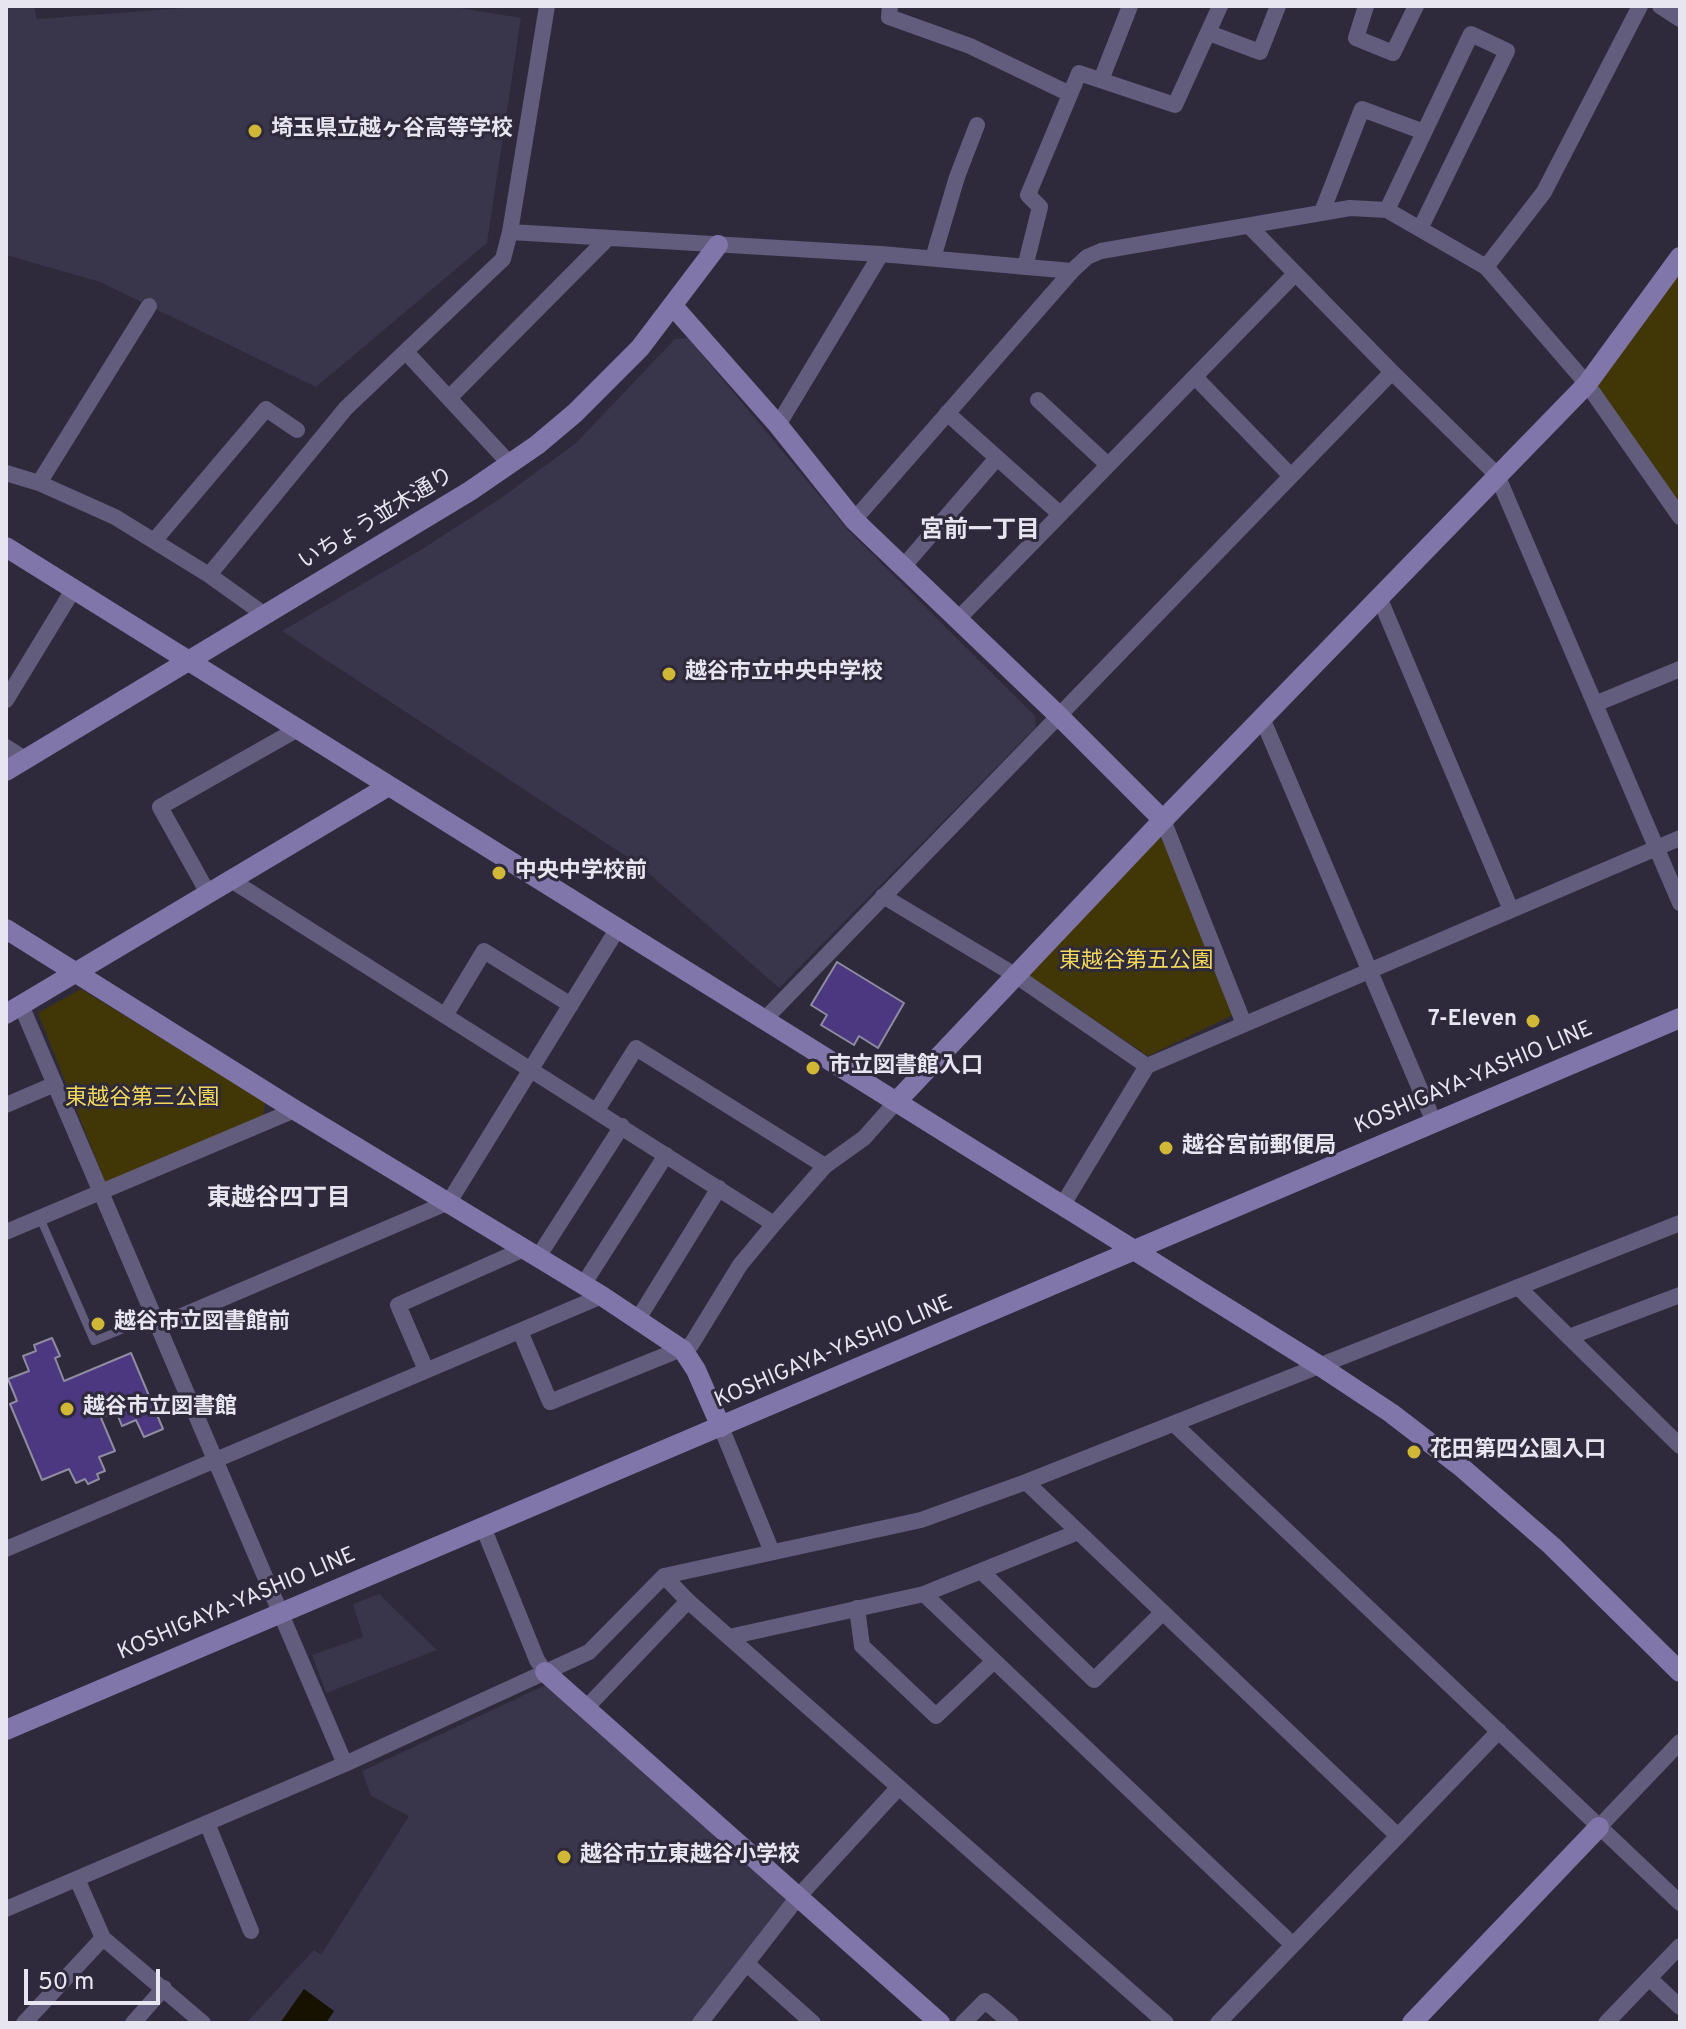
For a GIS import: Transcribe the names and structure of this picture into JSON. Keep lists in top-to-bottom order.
{
  "streets": {
    "street": ["いちょう並木通り", "KOSHIGAYA-YASHIO LINE"]
  },
  "districts": ["宮前一丁目", "東越谷四丁目"],
  "parks": ["東越谷第五公園", "東越谷第三公園"],
  "places": [
    "埼玉県立越ヶ谷高等学校",
    "越谷市立中央中学校",
    "中央中学校前",
    "7-Eleven",
    "市立図書館入口",
    "越谷宮前郵便局",
    "越谷市立図書館前",
    "越谷市立図書館",
    "花田第四公園入口",
    "越谷市立東越谷小学校"
  ],
  "scale_bar": "50 m"
}
